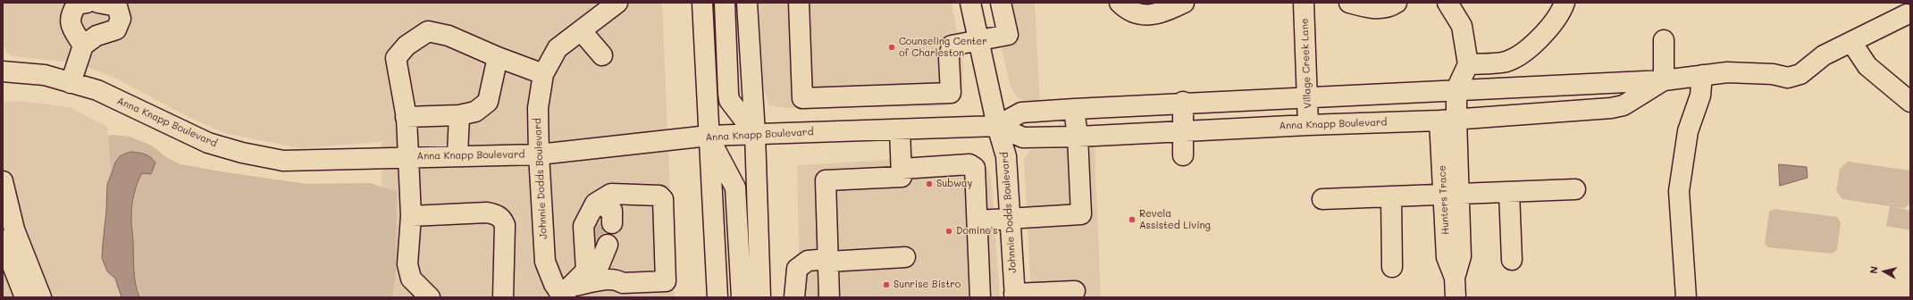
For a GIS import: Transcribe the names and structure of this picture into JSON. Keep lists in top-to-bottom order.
{
  "streets": {
    "main road": [
      "Village Creek Lane",
      "Anna Knapp Boulevard",
      "Johnnie Dodds Boulevard",
      "Hunters Trace"
    ]
  },
  "crossings": [
    ["Village Creek Lane", "Anna Knapp Boulevard"],
    ["Anna Knapp Boulevard", "Johnnie Dodds Boulevard"],
    ["Anna Knapp Boulevard", "Hunters Trace"]
  ],
  "places": [
    "Counseling Center of Charleston",
    "Subway",
    "Revela Assisted Living",
    "Domino's",
    "Sunrise Bistro"
  ],
  "north": "left"
}
